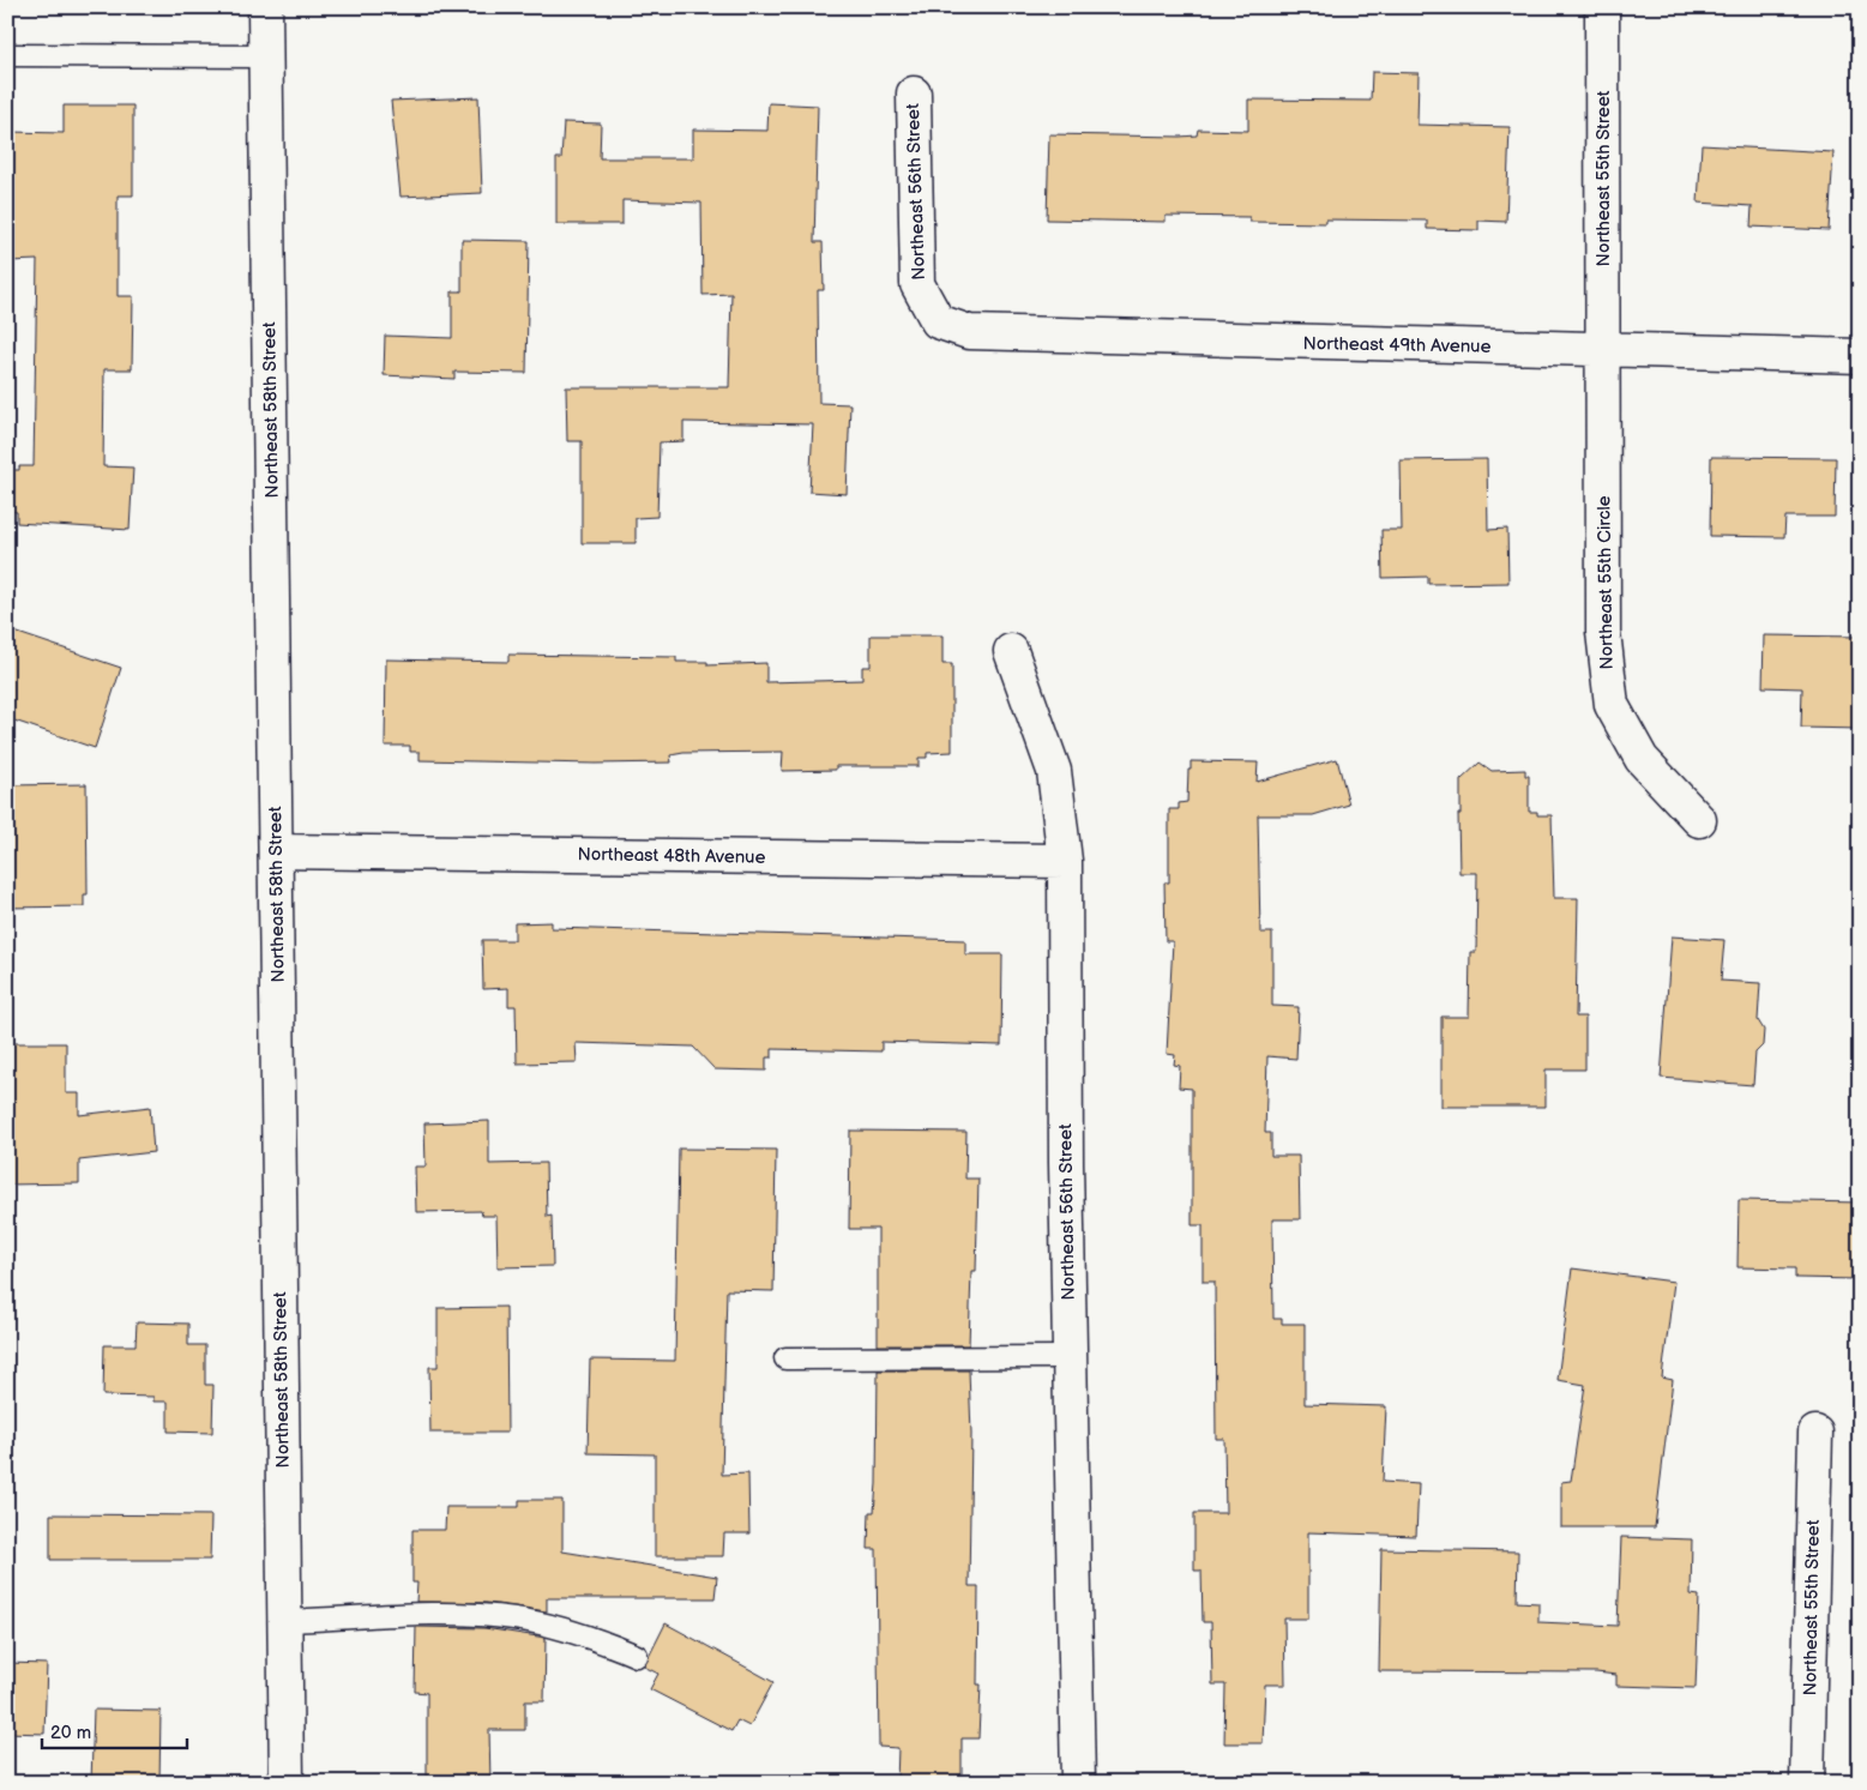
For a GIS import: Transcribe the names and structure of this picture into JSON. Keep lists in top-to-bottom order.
{
  "streets": {
    "street": [
      "Northeast 55th Street",
      "Northeast 56th Street",
      "Northeast 49th Avenue",
      "Northeast 58th Street",
      "Northeast 55th Circle",
      "Northeast 48th Avenue"
    ]
  },
  "crossings": [
    ["Northeast 55th Street", "Northeast 49th Avenue"],
    ["Northeast 55th Street", "Northeast 55th Circle"],
    ["Northeast 56th Street", "Northeast 49th Avenue"],
    ["Northeast 56th Street", "Northeast 48th Avenue"],
    ["Northeast 49th Avenue", "Northeast 55th Circle"],
    ["Northeast 58th Street", "Northeast 48th Avenue"]
  ],
  "scale_bar": "20 m"
}
